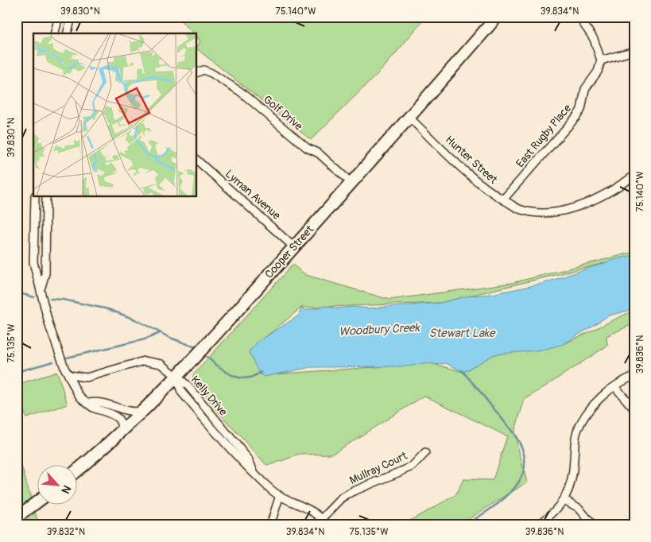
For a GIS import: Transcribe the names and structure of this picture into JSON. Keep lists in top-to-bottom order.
{
  "streets": {
    "main road": ["Cooper Street"],
    "street": [
      "Golf Drive",
      "East Rugby Place",
      "Hunter Street",
      "Lyman Avenue",
      "Kelly Drive",
      "Mullray Court"
    ]
  },
  "crossings": [
    ["Golf Drive", "Cooper Street"],
    ["East Rugby Place", "Hunter Street"],
    ["Hunter Street", "Cooper Street"],
    ["Lyman Avenue", "Cooper Street"],
    ["Cooper Street", "Kelly Drive"],
    ["Kelly Drive", "Mullray Court"]
  ],
  "water": ["Woodbury Creek", "Stewart Lake"],
  "north": "bottom right",
  "coordinates": [
    "39.830°N",
    "75.140°W",
    "39.834°N",
    "75.135°W",
    "39.836°N",
    "39.832°N"
  ]
}
